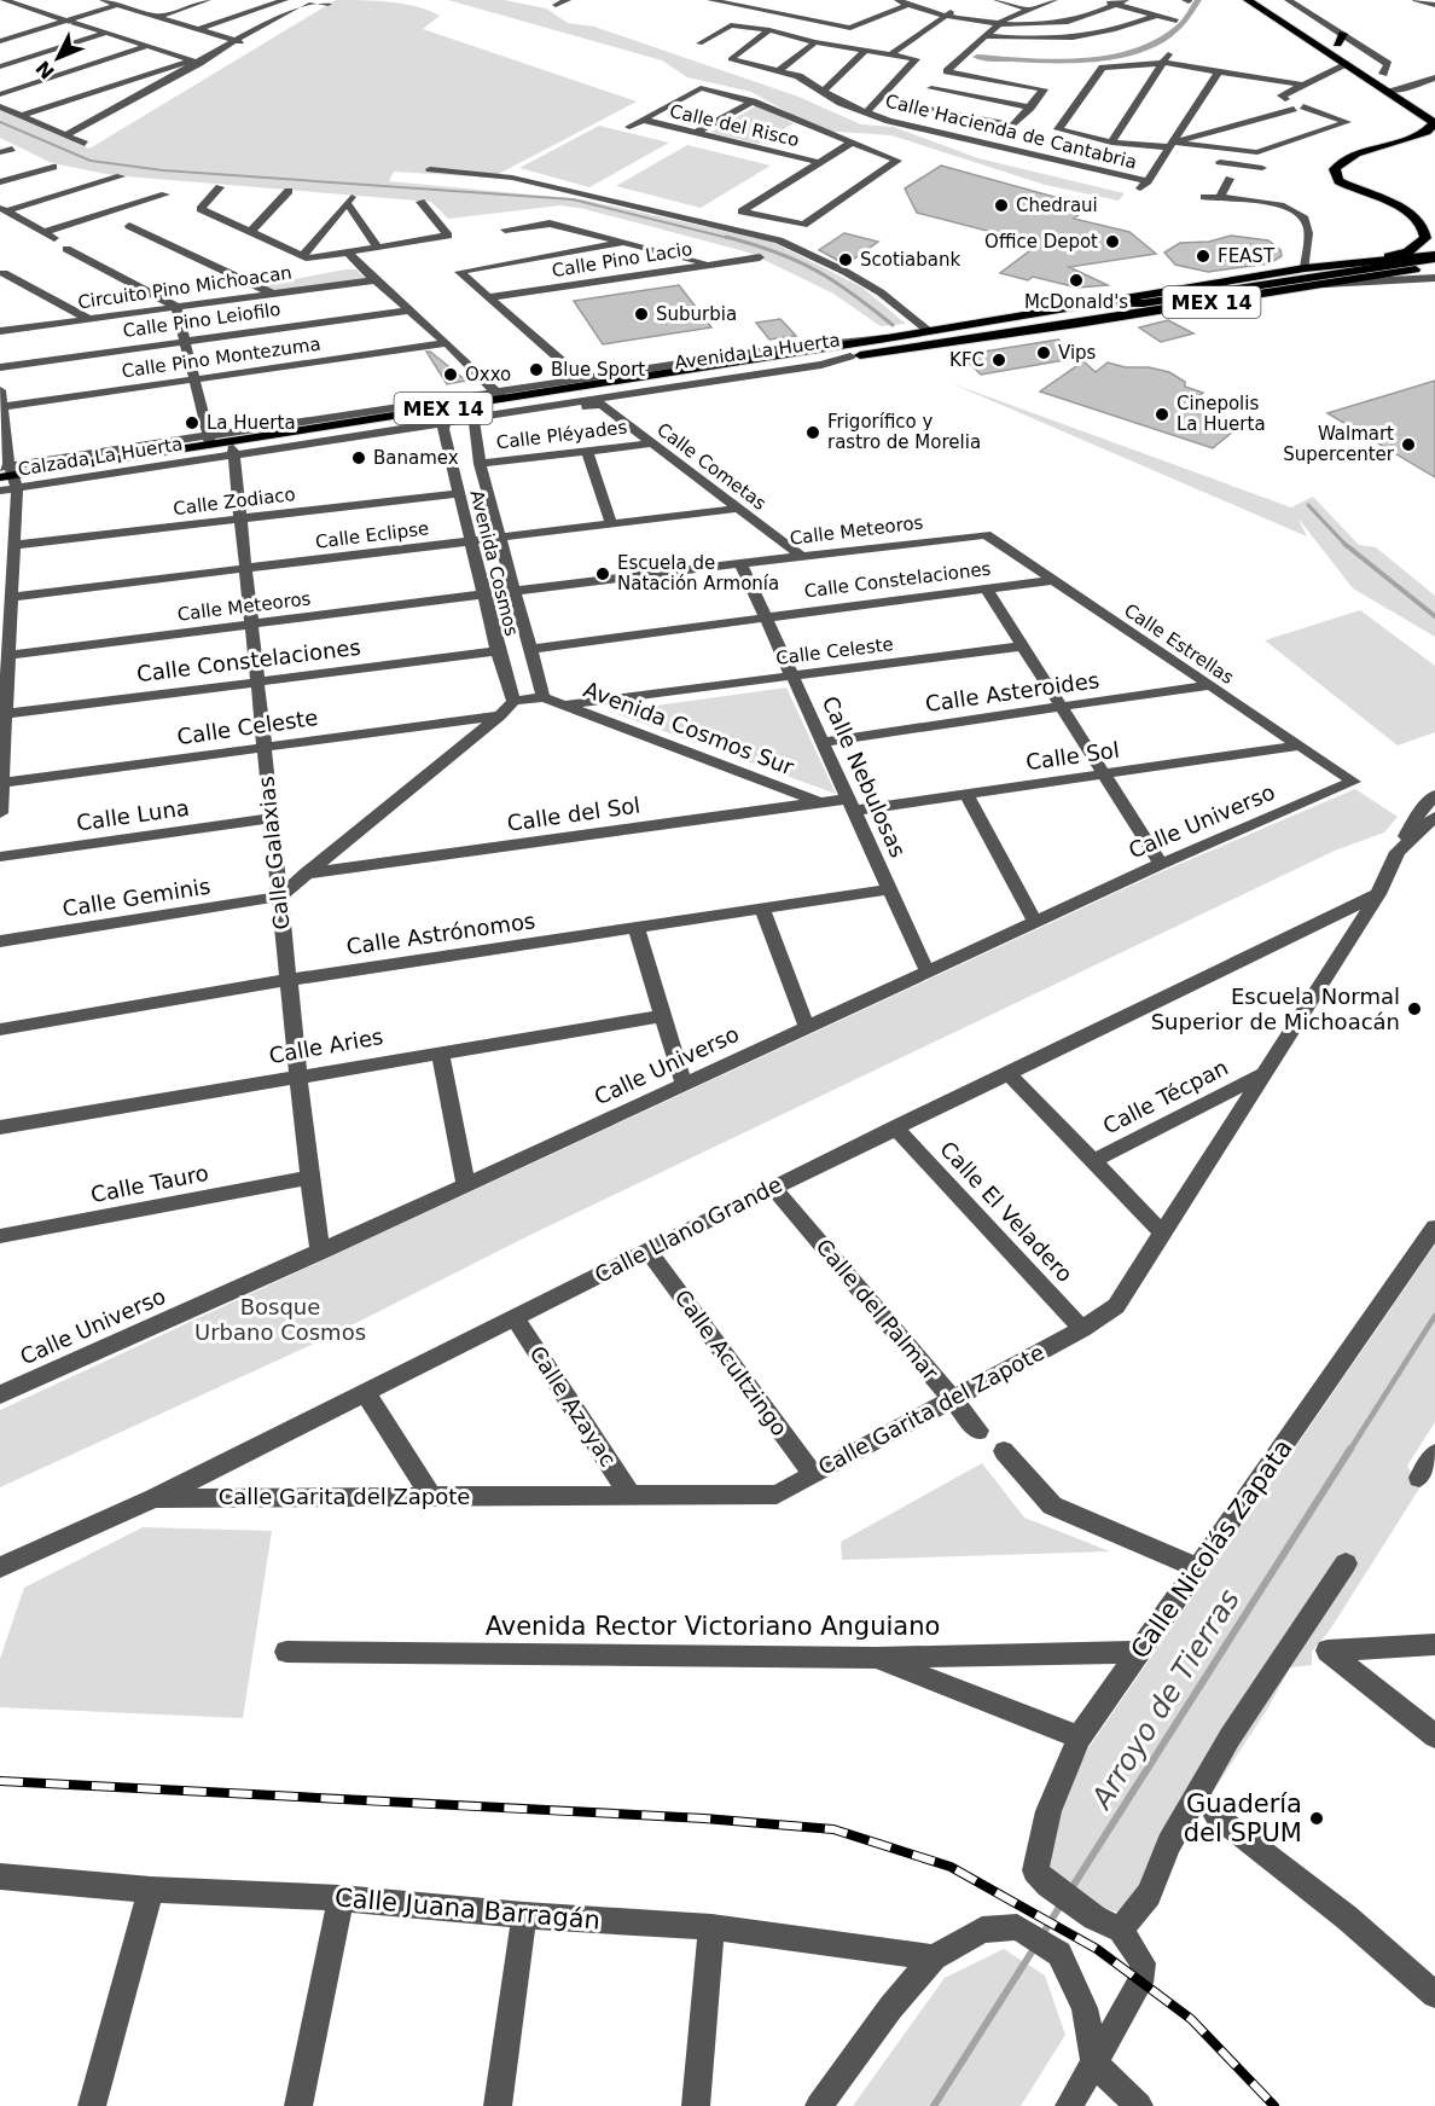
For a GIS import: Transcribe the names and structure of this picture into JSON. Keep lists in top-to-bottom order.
{
  "streets": {
    "main road": ["MEX 14", "Avenida La Huerta"],
    "street": [
      "Calle del Risco",
      "Calle Hacienda de Cantabria",
      "Calle Pino Lacio",
      "Circuito Pino Michoacan",
      "Calle Pino Leiofilo",
      "Calle Pino Montezuma",
      "Calle Pléyades",
      "Calzada La Huerta",
      "Calle Cometas",
      "Calle Zodiaco",
      "Calle Meteoros",
      "Calle Eclipse",
      "Avenida Cosmos",
      "Calle Constelaciones",
      "Calle Estrellas",
      "Calle Celeste",
      "Calle Asteroides",
      "Avenida Cosmos Sur",
      "Calle Sol",
      "Calle Nebulosas",
      "Calle del Sol",
      "Calle Luna",
      "Calle Universo",
      "Calle Galaxias",
      "Calle Geminis",
      "Calle Astrónomos",
      "Calle Aries",
      "Calle Técpan",
      "Calle Tauro",
      "Calle El Veladero",
      "Calle Llano Grande",
      "Calle del Palmar",
      "Calle Acultzingo",
      "Calle Azayac",
      "Calle Garita del Zapote",
      "Calle Nicolás Zapata",
      "Avenida Rector Victoriano Anguiano",
      "Calle Juana Barragán"
    ]
  },
  "crossings": [
    ["MEX 14", "Avenida La Huerta"],
    ["Avenida La Huerta", "Calzada La Huerta"],
    ["Avenida La Huerta", "Calle Cometas"],
    ["Avenida La Huerta", "Avenida Cosmos"],
    ["Calle Pléyades", "Calle Cometas"],
    ["Calle Pléyades", "Avenida Cosmos"],
    ["Calzada La Huerta", "Calle Cometas"],
    ["Calzada La Huerta", "Avenida Cosmos"],
    ["Calle Cometas", "Calle Meteoros"],
    ["Calle Cometas", "Calle Eclipse"],
    ["Calle Cometas", "Avenida Cosmos"],
    ["Calle Zodiaco", "Avenida Cosmos"],
    ["Calle Zodiaco", "Calle Galaxias"],
    ["Calle Meteoros", "Avenida Cosmos"],
    ["Calle Meteoros", "Calle Estrellas"],
    ["Calle Meteoros", "Calle Nebulosas"],
    ["Calle Meteoros", "Calle Galaxias"],
    ["Calle Eclipse", "Avenida Cosmos"],
    ["Calle Eclipse", "Calle Galaxias"],
    ["Avenida Cosmos", "Calle Constelaciones"],
    ["Avenida Cosmos", "Avenida Cosmos Sur"],
    ["Calle Constelaciones", "Calle Estrellas"],
    ["Calle Constelaciones", "Calle Nebulosas"],
    ["Calle Constelaciones", "Calle Galaxias"],
    ["Calle Estrellas", "Calle Asteroides"],
    ["Calle Estrellas", "Calle Sol"],
    ["Calle Estrellas", "Calle Universo"],
    ["Calle Celeste", "Avenida Cosmos Sur"],
    ["Calle Celeste", "Calle Nebulosas"],
    ["Calle Celeste", "Calle Galaxias"],
    ["Calle Asteroides", "Calle Nebulosas"],
    ["Avenida Cosmos Sur", "Calle del Sol"],
    ["Calle Sol", "Calle Nebulosas"],
    ["Calle Sol", "Calle del Sol"],
    ["Calle Nebulosas", "Calle del Sol"],
    ["Calle Nebulosas", "Calle Universo"],
    ["Calle Nebulosas", "Calle Astrónomos"],
    ["Calle Luna", "Calle Galaxias"],
    ["Calle Universo", "Calle Galaxias"],
    ["Calle Galaxias", "Calle Geminis"],
    ["Calle Galaxias", "Calle Astrónomos"],
    ["Calle Galaxias", "Calle Aries"],
    ["Calle Galaxias", "Calle Tauro"],
    ["Calle Técpan", "Calle Garita del Zapote"],
    ["Calle El Veladero", "Calle Llano Grande"],
    ["Calle El Veladero", "Calle Garita del Zapote"],
    ["Calle Llano Grande", "Calle del Palmar"],
    ["Calle Llano Grande", "Calle Acultzingo"],
    ["Calle Llano Grande", "Calle Azayac"],
    ["Calle Llano Grande", "Calle Garita del Zapote"],
    ["Calle del Palmar", "Calle Garita del Zapote"],
    ["Calle Acultzingo", "Calle Garita del Zapote"],
    ["Calle Azayac", "Calle Garita del Zapote"],
    ["Calle Nicolás Zapata", "Avenida Rector Victoriano Anguiano"]
  ],
  "water": ["Arroyo de Tierras"],
  "parks": ["Bosque Urbano Cosmos"],
  "places": [
    "Chedraui",
    "Office Depot",
    "FEAST",
    "Scotiabank",
    "McDonald's",
    "Suburbia",
    "Vips",
    "KFC",
    "Blue Sport",
    "Oxxo",
    "Cinepolis La Huerta",
    "La Huerta",
    "Frigorífico y rastro de Morelia",
    "Walmart Supercenter",
    "Banamex",
    "Escuela de Natación Armonía",
    "Escuela Normal Superior de Michoacán",
    "Guadería del SPUM"
  ],
  "north": "bottom left"
}
